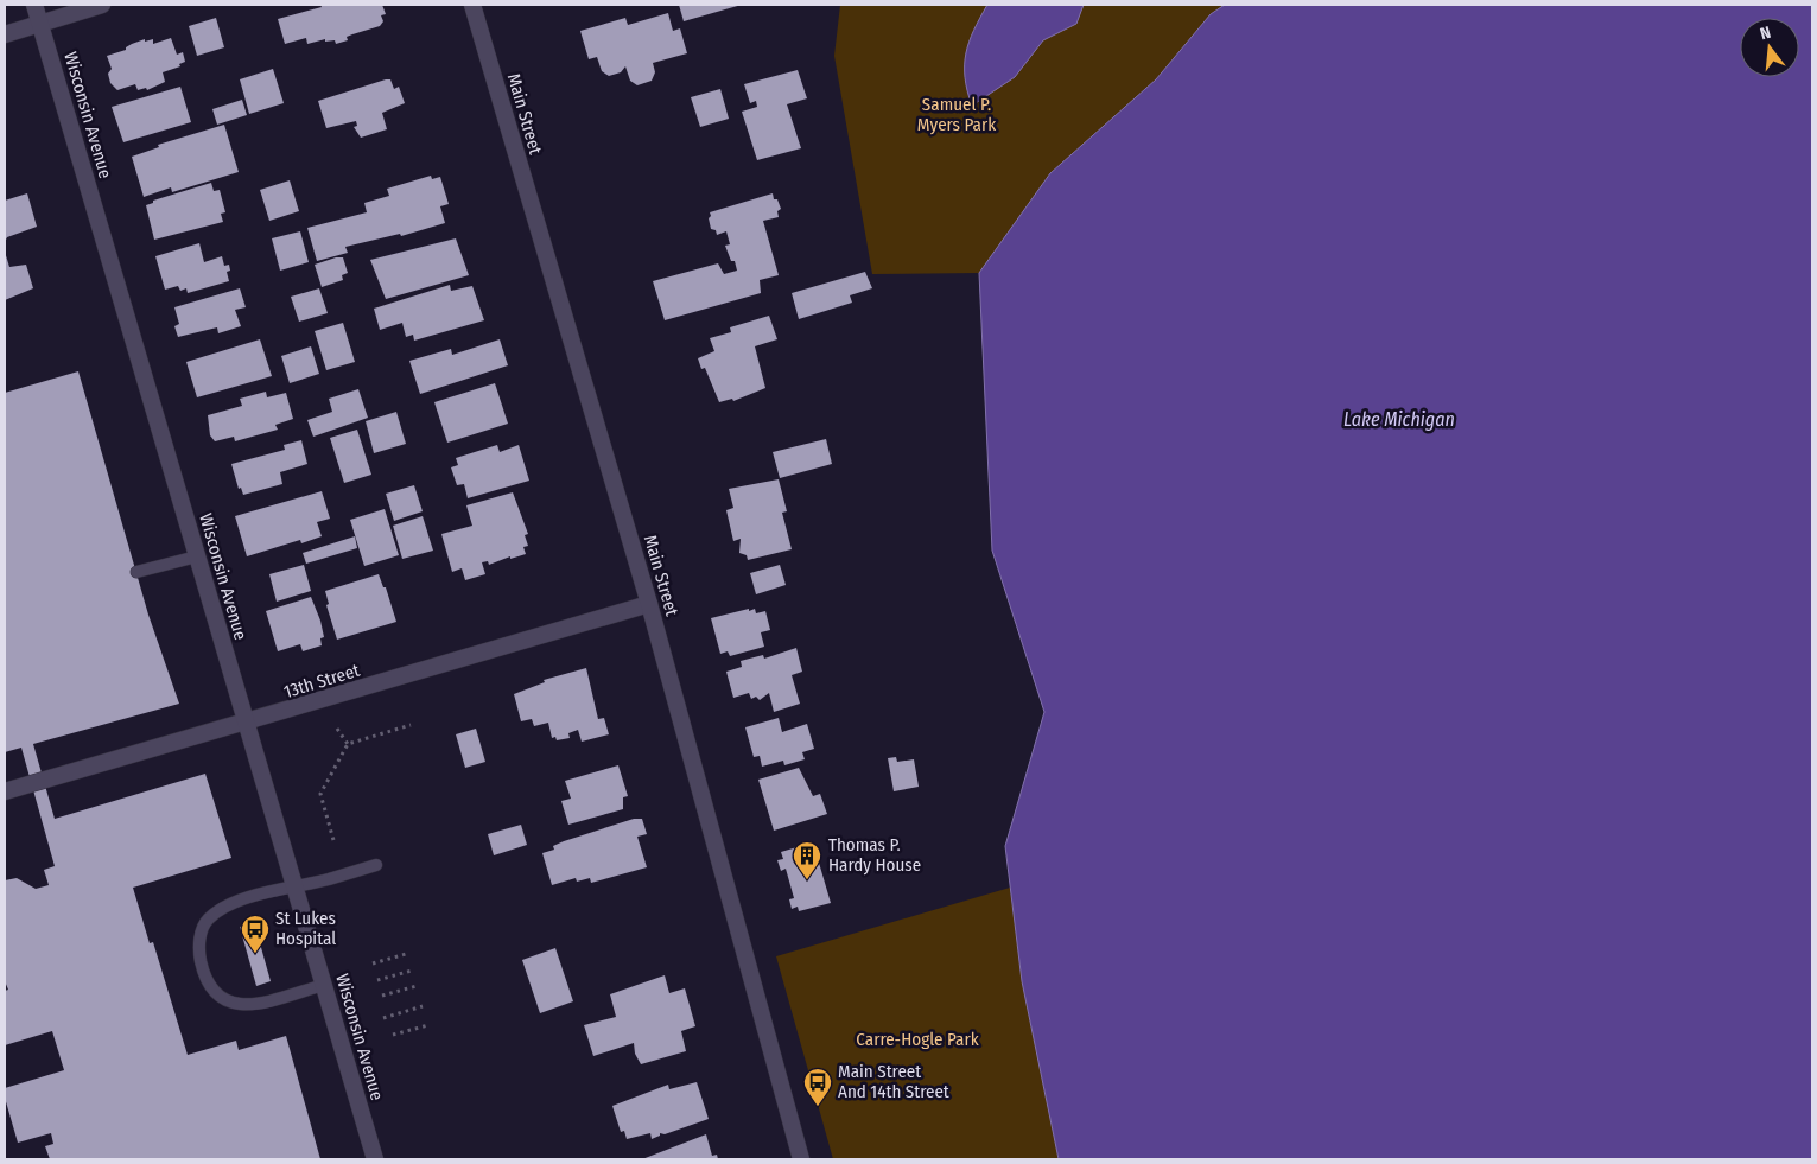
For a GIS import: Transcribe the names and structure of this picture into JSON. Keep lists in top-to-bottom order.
{
  "streets": {
    "street": ["Main Street", "Wisconsin Avenue", "13th Street"]
  },
  "crossings": [
    ["Main Street", "13th Street"],
    ["Wisconsin Avenue", "13th Street"]
  ],
  "water": ["Lake Michigan"],
  "parks": ["Samuel P. Myers Park", "Carre-Hogle Park"],
  "places": {
    "building": ["Thomas P. Hardy House"],
    "bus stop": ["St Lukes Hospital", "Main Street And 14th Street"]
  },
  "north": "top"
}
